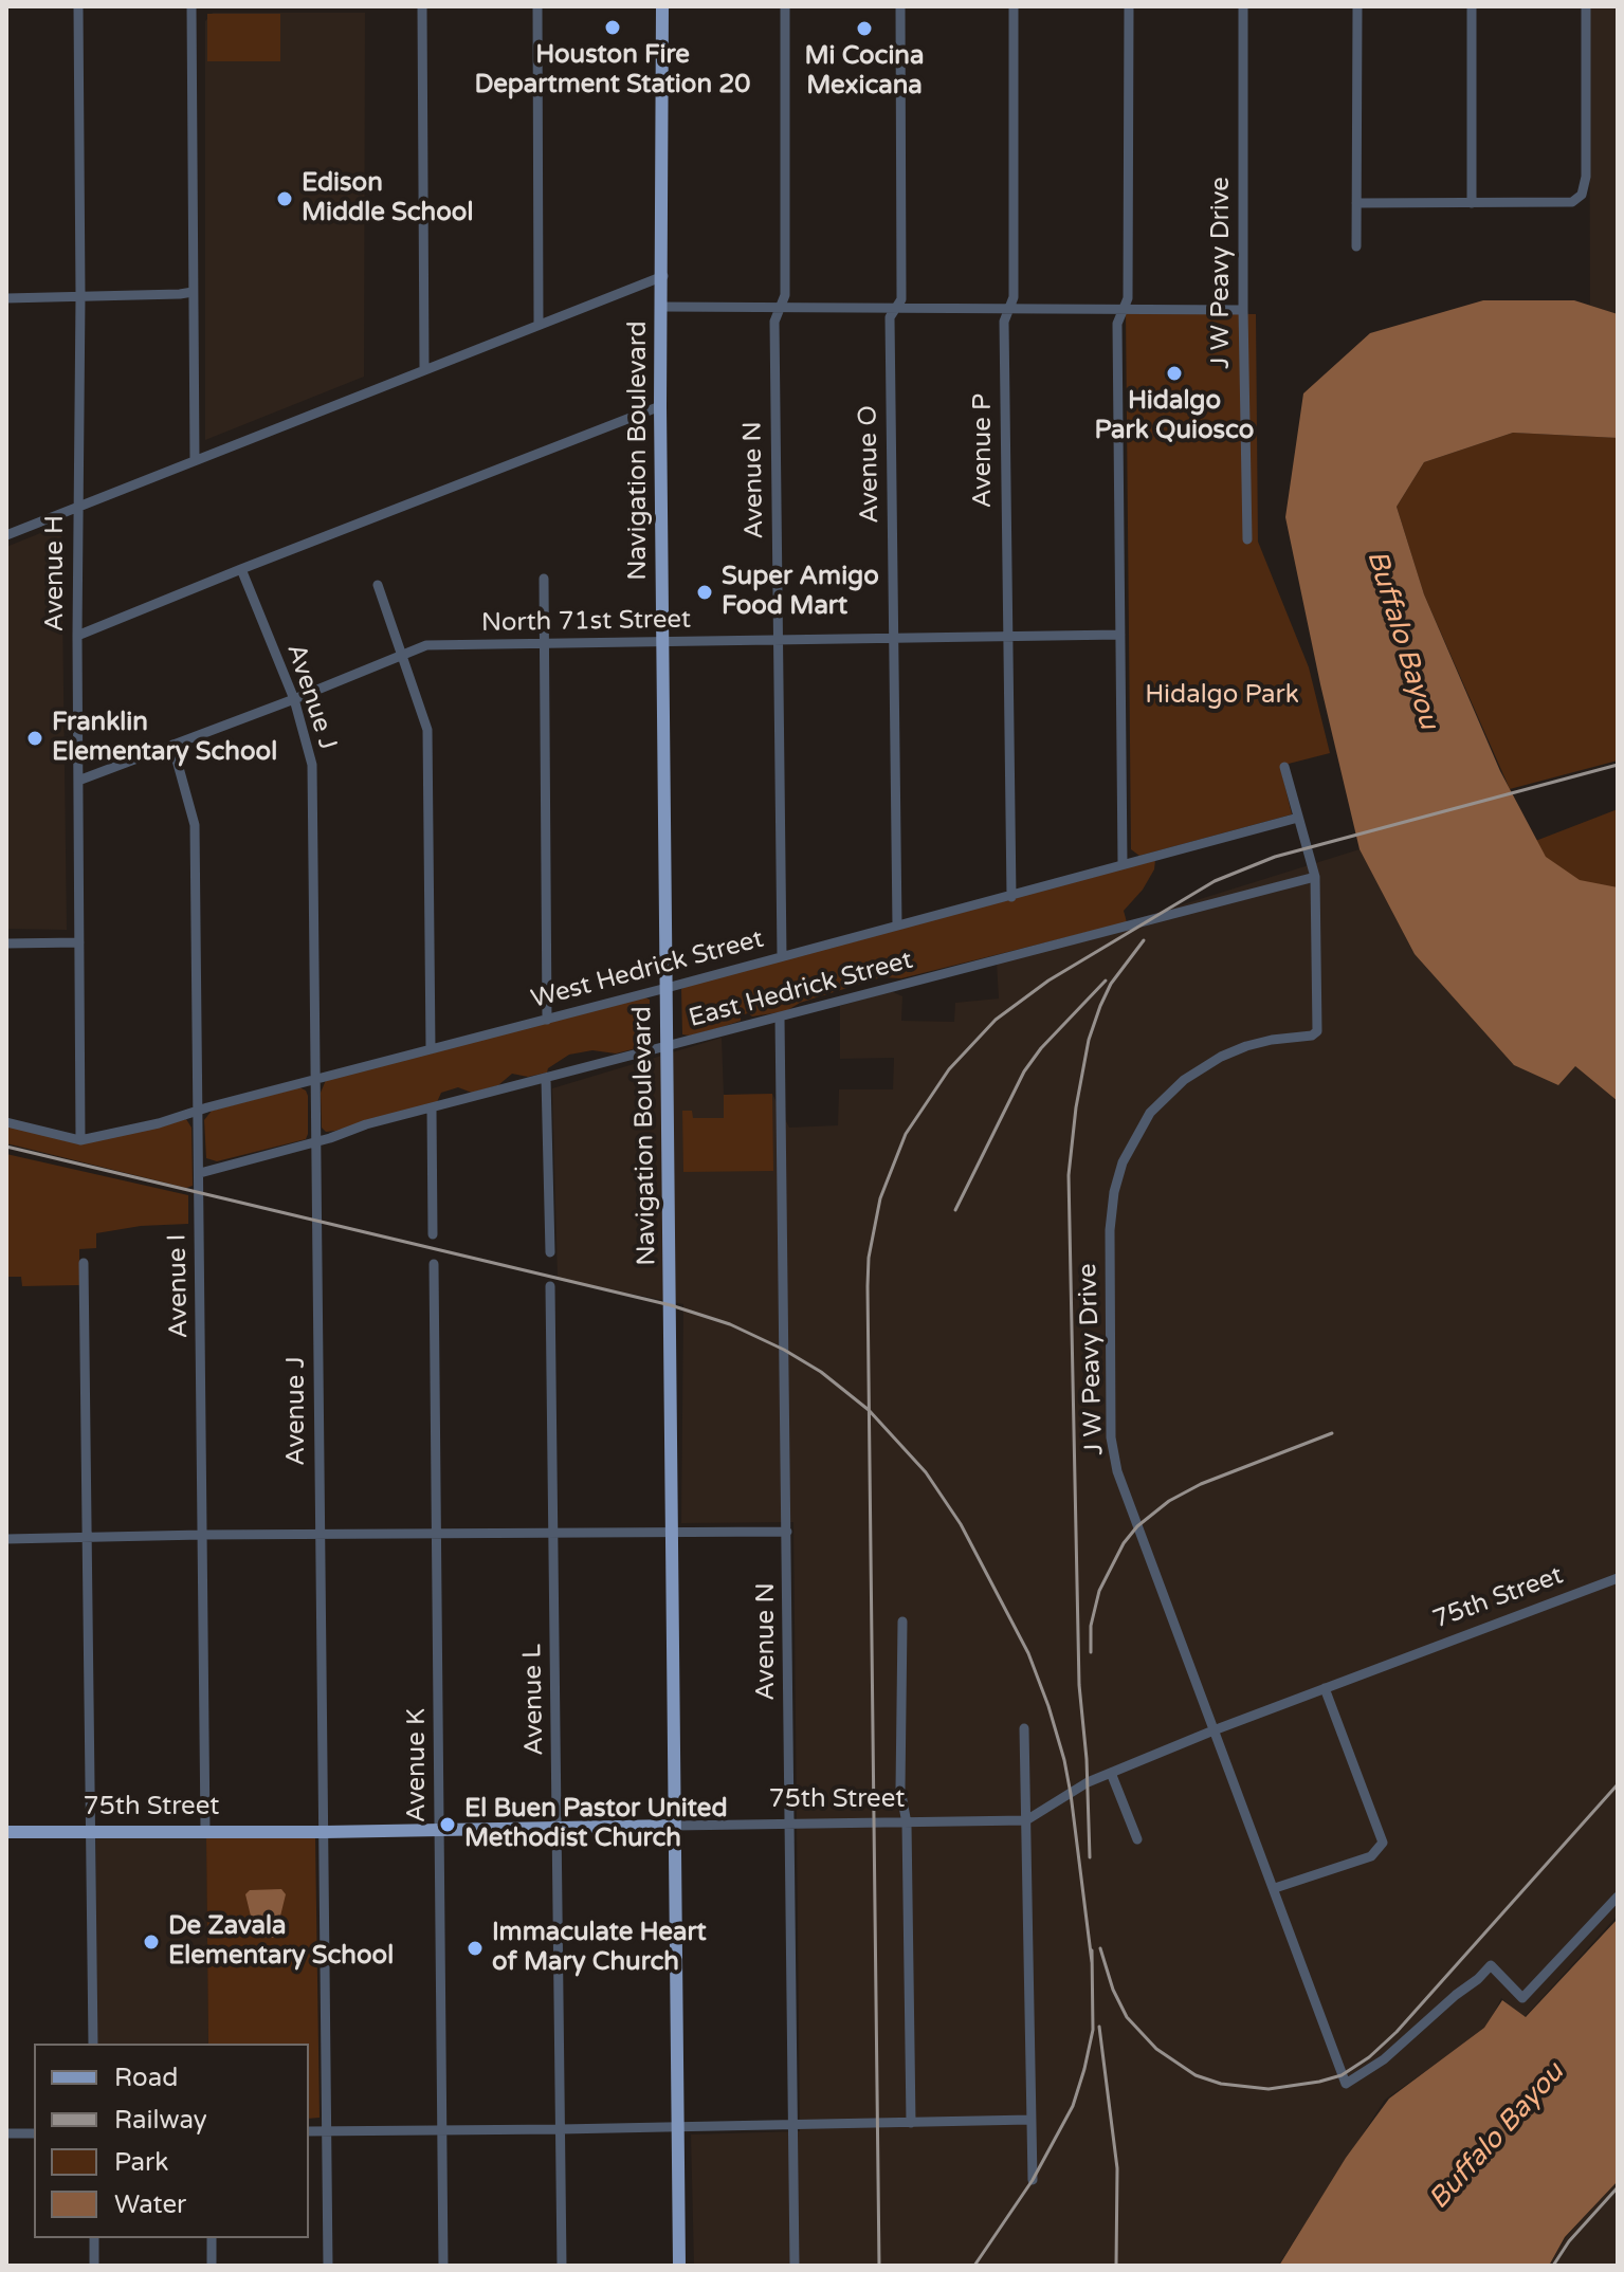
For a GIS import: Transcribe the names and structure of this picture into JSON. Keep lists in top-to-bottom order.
{
  "streets": {
    "main road": ["Navigation Boulevard", "75th Street"],
    "street": [
      "J W Peavy Drive",
      "Avenue P",
      "Avenue O",
      "Avenue N",
      "Avenue H",
      "North 71st Street",
      "Avenue J",
      "West Hedrick Street",
      "East Hedrick Street",
      "Avenue I",
      "Avenue L",
      "Avenue K"
    ]
  },
  "crossings": [
    ["J W Peavy Drive", "West Hedrick Street"],
    ["J W Peavy Drive", "East Hedrick Street"],
    ["J W Peavy Drive", "75th Street"],
    ["Navigation Boulevard", "North 71st Street"],
    ["Navigation Boulevard", "West Hedrick Street"],
    ["Navigation Boulevard", "East Hedrick Street"],
    ["Navigation Boulevard", "75th Street"],
    ["Avenue P", "North 71st Street"],
    ["Avenue P", "West Hedrick Street"],
    ["Avenue O", "North 71st Street"],
    ["Avenue O", "West Hedrick Street"],
    ["Avenue N", "North 71st Street"],
    ["Avenue N", "West Hedrick Street"],
    ["Avenue N", "East Hedrick Street"],
    ["Avenue N", "75th Street"],
    ["Avenue H", "North 71st Street"],
    ["Avenue H", "West Hedrick Street"],
    ["North 71st Street", "Avenue J"],
    ["North 71st Street", "Avenue I"],
    ["Avenue J", "West Hedrick Street"],
    ["Avenue J", "East Hedrick Street"],
    ["Avenue J", "75th Street"],
    ["West Hedrick Street", "Avenue I"],
    ["East Hedrick Street", "Avenue I"],
    ["Avenue I", "75th Street"],
    ["75th Street", "Avenue L"],
    ["75th Street", "Avenue K"]
  ],
  "water": ["Buffalo Bayou"],
  "parks": ["Hidalgo Park"],
  "places": [
    "Houston Fire Department Station 20",
    "Mi Cocina Mexicana",
    "Edison Middle School",
    "Hidalgo Park Quiosco",
    "Super Amigo Food Mart",
    "Franklin Elementary School",
    "El Buen Pastor United Methodist Church",
    "De Zavala Elementary School",
    "Immaculate Heart of Mary Church"
  ],
  "legend": [
    "Road",
    "Railway",
    "Park",
    "Water"
  ]
}
